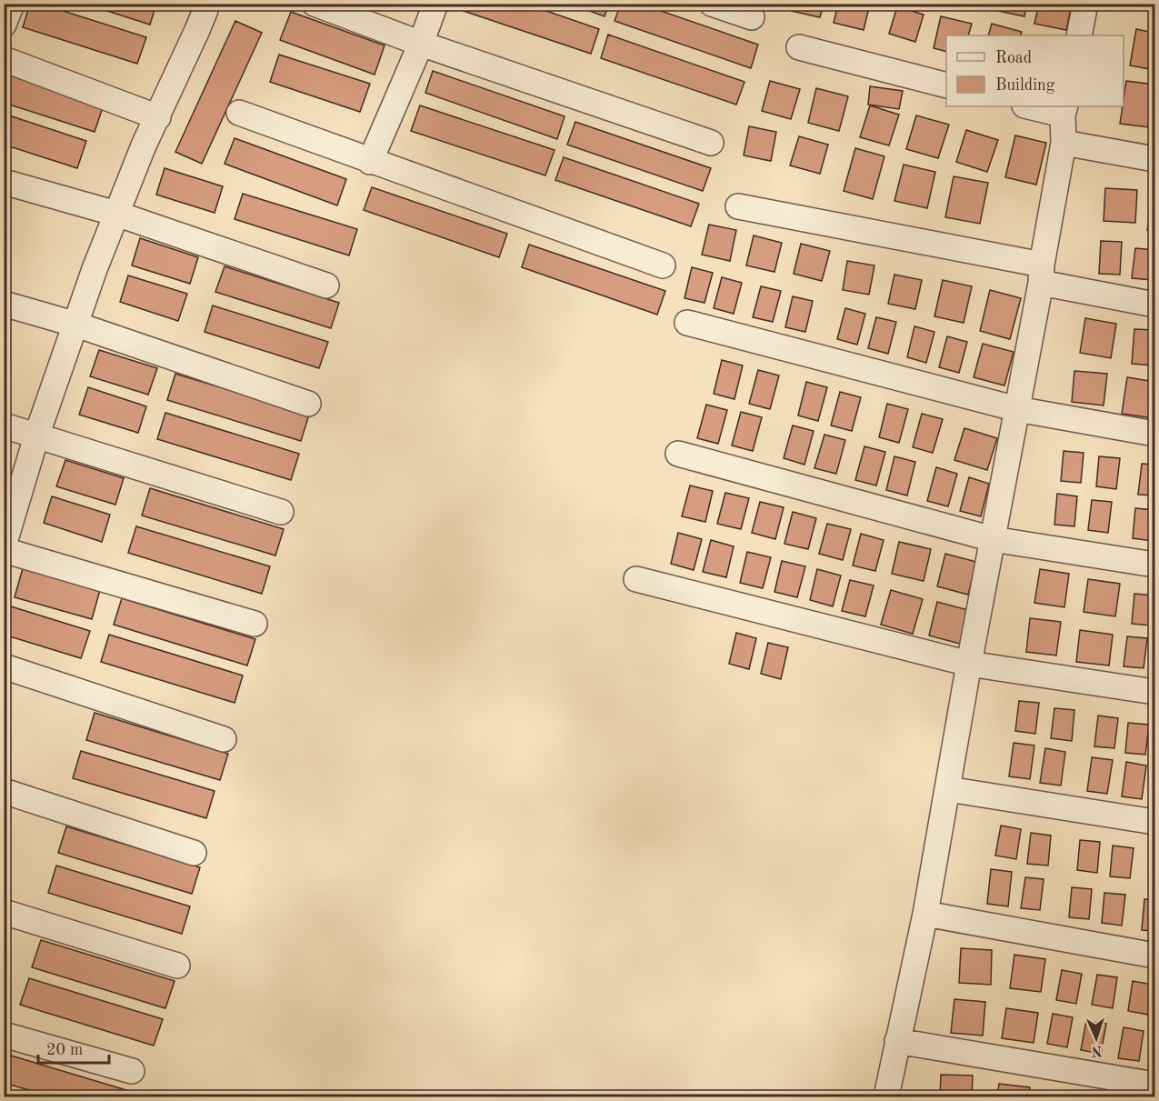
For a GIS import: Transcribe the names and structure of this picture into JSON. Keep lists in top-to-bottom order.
{
  "legend": ["Road", "Building"],
  "scale_bar": "20 m",
  "north": "bottom"
}
